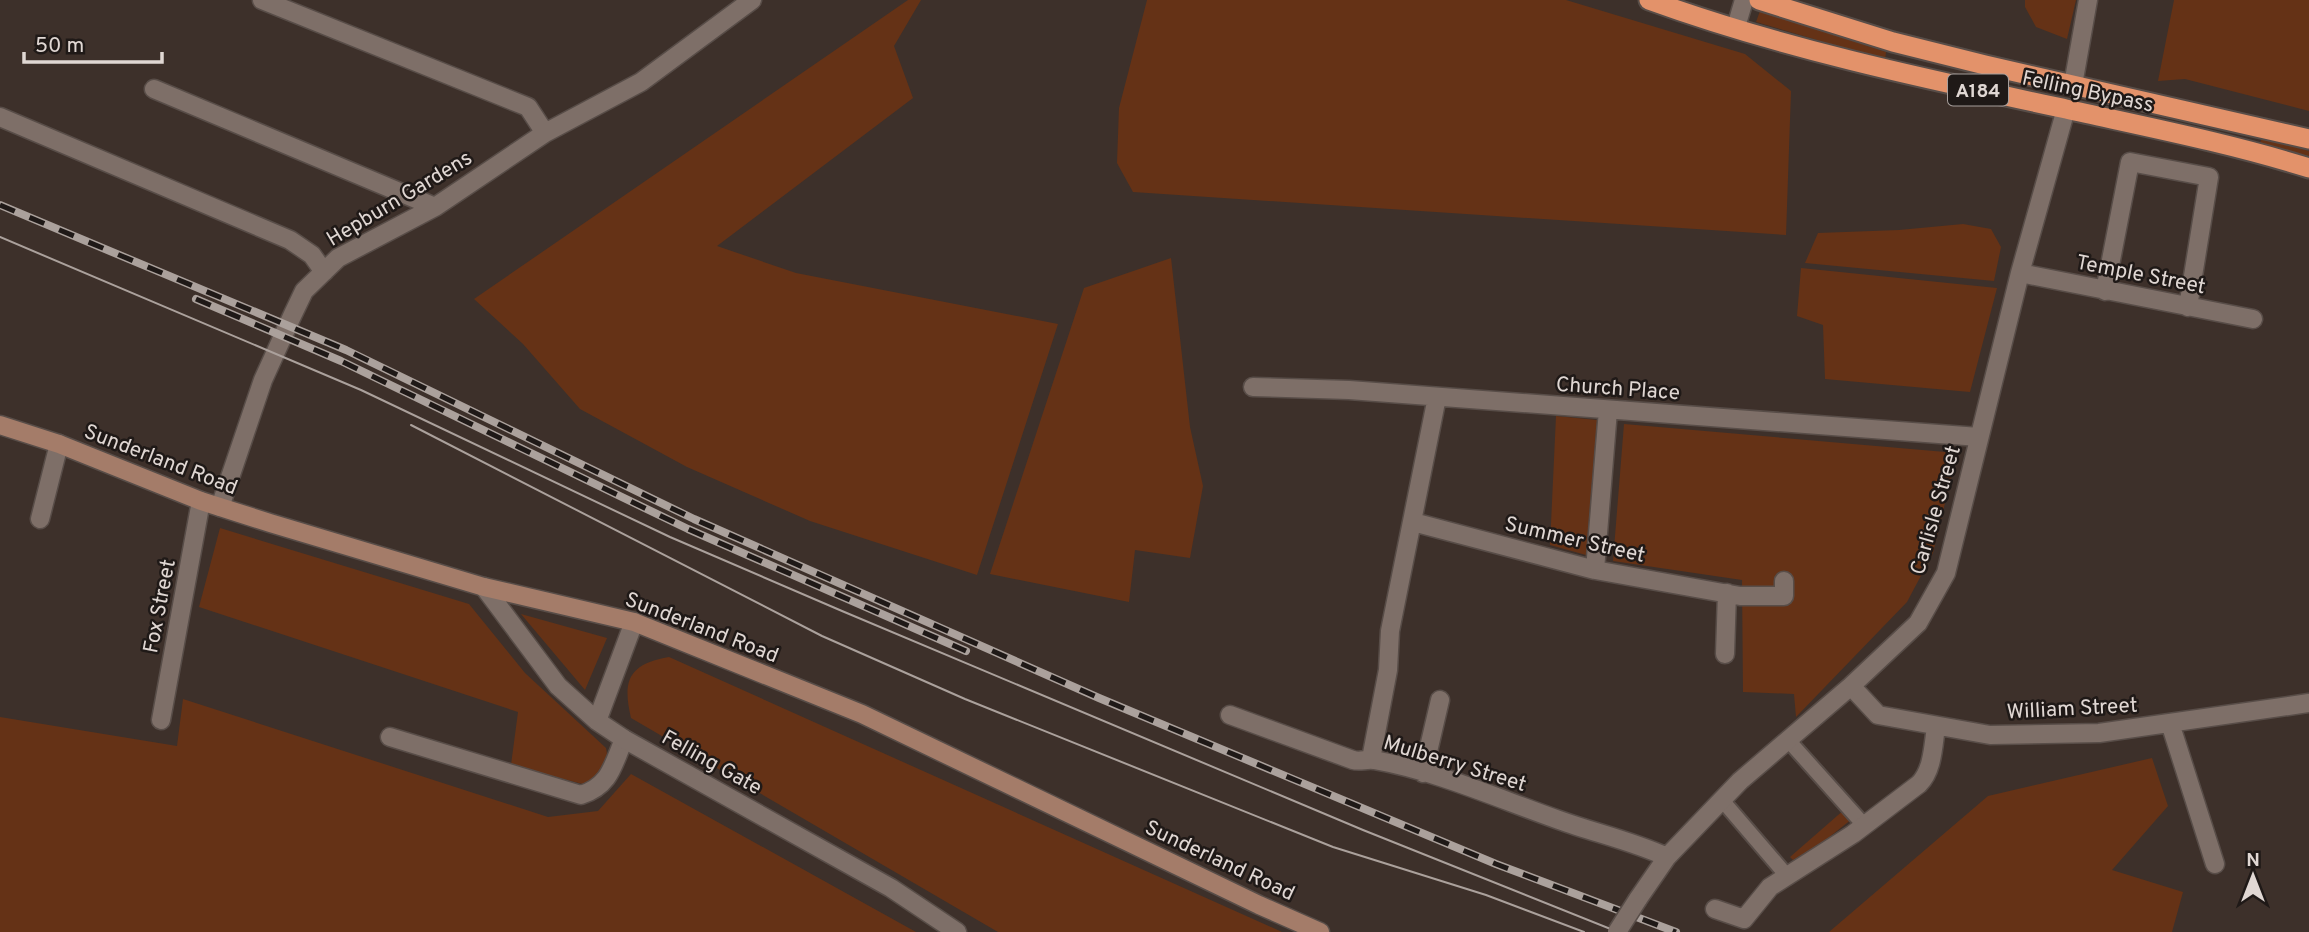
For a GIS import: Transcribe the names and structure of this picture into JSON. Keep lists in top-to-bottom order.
{
  "streets": {
    "highway": ["A184", "Felling Bypass"],
    "main road": ["Sunderland Road"],
    "street": [
      "Hepburn Gardens",
      "Temple Street",
      "Church Place",
      "Carlisle Street",
      "Summer Street",
      "Fox Street",
      "William Street",
      "Felling Gate",
      "Mulberry Street"
    ]
  },
  "crossings": [
    ["Felling Bypass", "Carlisle Street"],
    ["Hepburn Gardens", "Sunderland Road"],
    ["Temple Street", "Carlisle Street"],
    ["Church Place", "Carlisle Street"],
    ["Sunderland Road", "Fox Street"],
    ["Sunderland Road", "Felling Gate"],
    ["Carlisle Street", "William Street"],
    ["Carlisle Street", "Mulberry Street"]
  ],
  "scale_bar": "50 m",
  "north": "top"
}
